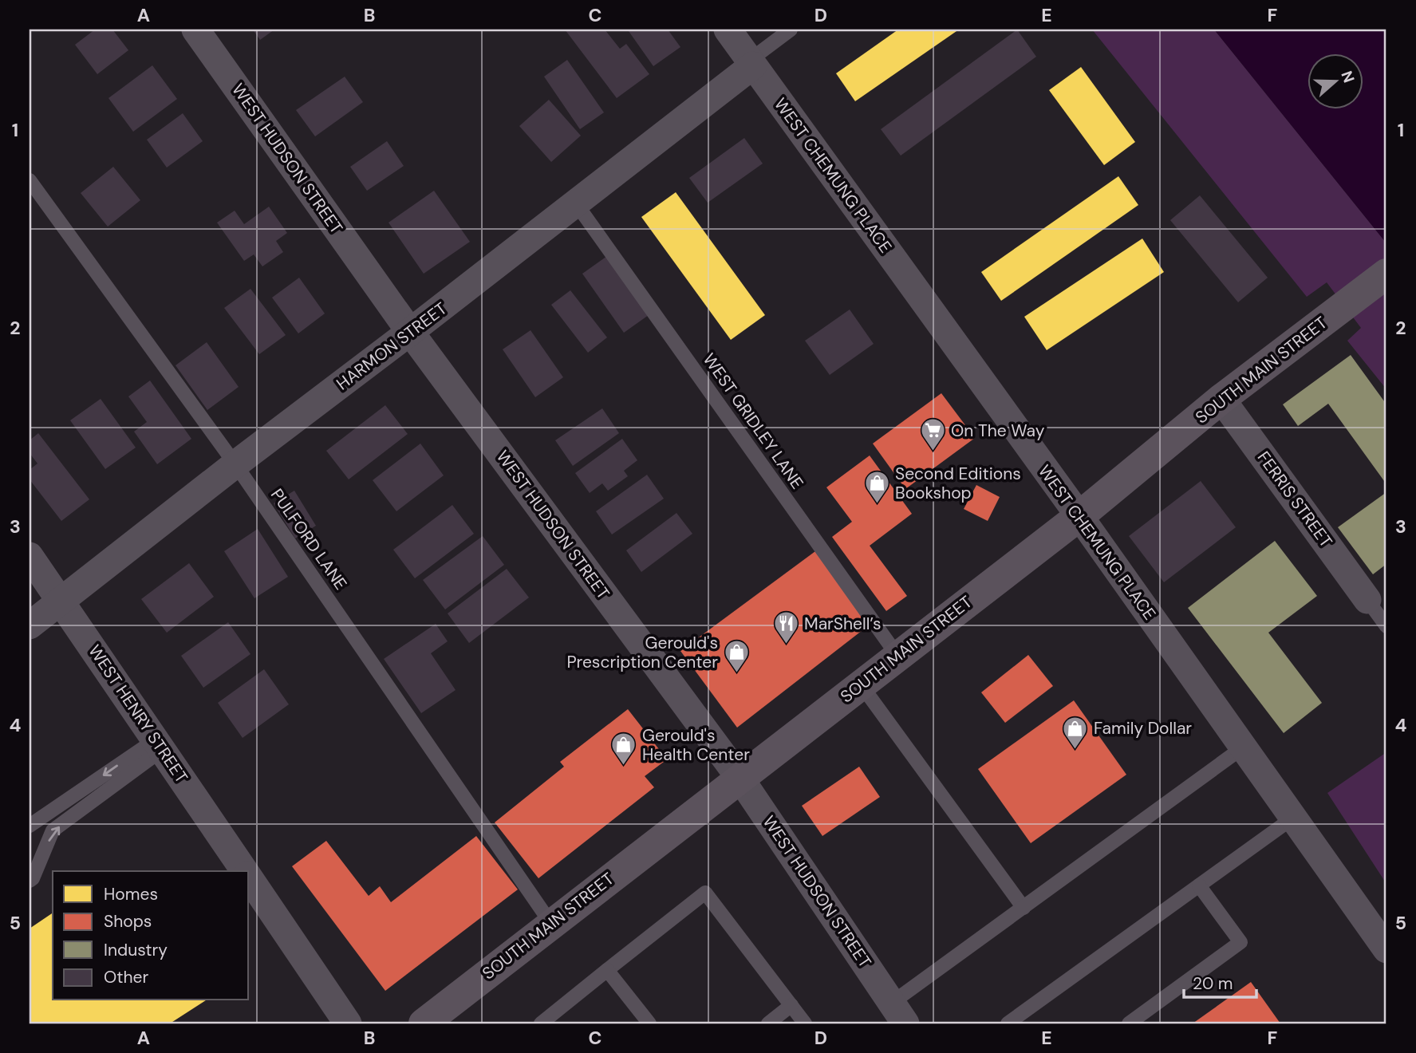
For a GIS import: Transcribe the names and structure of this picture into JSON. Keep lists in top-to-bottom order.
{
  "streets": {
    "main road": ["SOUTH MAIN STREET"],
    "street": [
      "WEST HUDSON STREET",
      "WEST CHEMUNG PLACE",
      "HARMON STREET",
      "FERRIS STREET",
      "WEST HENRY STREET"
    ],
    "lane": ["WEST GRIDLEY LANE", "PULFORD LANE"]
  },
  "crossings": [
    ["WEST HUDSON STREET", "HARMON STREET"],
    ["WEST HUDSON STREET", "SOUTH MAIN STREET"],
    ["WEST CHEMUNG PLACE", "HARMON STREET"],
    ["WEST CHEMUNG PLACE", "SOUTH MAIN STREET"],
    ["HARMON STREET", "WEST GRIDLEY LANE"],
    ["HARMON STREET", "PULFORD LANE"],
    ["HARMON STREET", "WEST HENRY STREET"],
    ["SOUTH MAIN STREET", "WEST GRIDLEY LANE"],
    ["SOUTH MAIN STREET", "FERRIS STREET"],
    ["SOUTH MAIN STREET", "PULFORD LANE"]
  ],
  "places": {
    "supermarket": ["On The Way"],
    "shop": [
      "Second Editions Bookshop",
      "Gerould's Prescription Center",
      "Family Dollar",
      "Gerould's Health Center"
    ],
    "restaurant": ["MarShell’s"]
  },
  "legend": [
    "Homes",
    "Shops",
    "Industry",
    "Other"
  ],
  "scale_bar": "20 m",
  "north": "right",
  "grid": {
    "columns": [
      "A",
      "B",
      "C",
      "D",
      "E",
      "F"
    ],
    "rows": [
      "1",
      "2",
      "3",
      "4",
      "5"
    ]
  }
}
